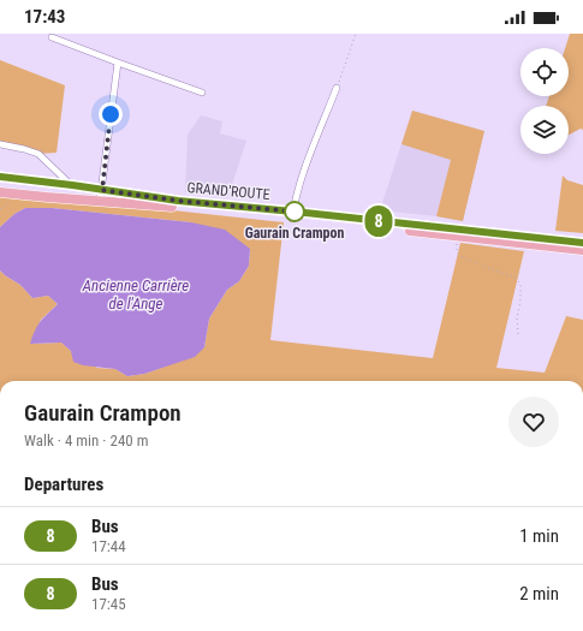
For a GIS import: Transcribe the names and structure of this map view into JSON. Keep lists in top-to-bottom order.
{
  "streets": {
    "main road": ["GRAND'ROUTE"]
  },
  "water": ["Ancienne Carrière de l'Ange"],
  "places": ["Gaurain Crampon"],
  "lines": ["bus line 8"],
  "page": {
    "status": "17:43",
    "on_map": "8",
    "heading": [
      ["Gaurain Crampon", "Walk · 4 min · 240 m"],
      "Departures"
    ],
    "list": [
      {
        "mark": "8",
        "name": "Bus",
        "note": "17:44",
        "value": "1 min"
      },
      {
        "mark": "8",
        "name": "Bus",
        "note": "17:45",
        "value": "2 min"
      }
    ]
  }
}
